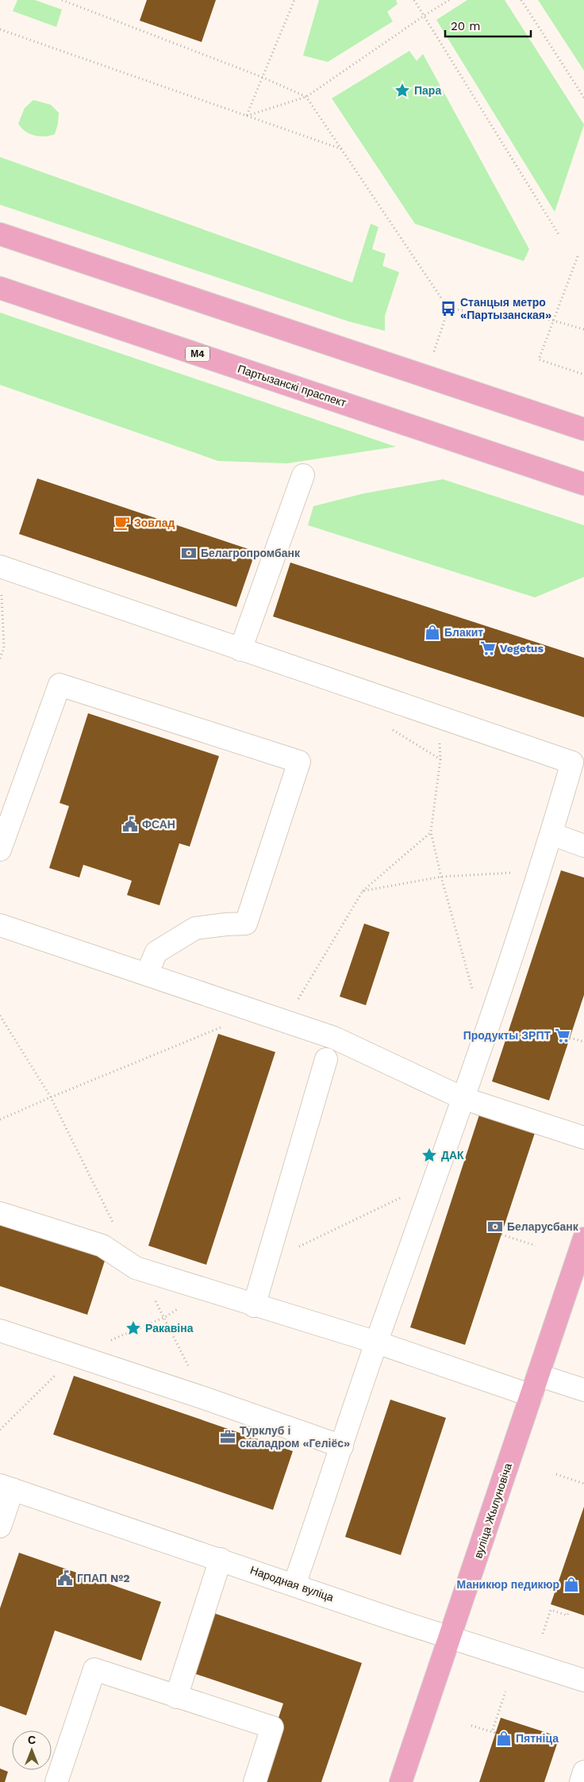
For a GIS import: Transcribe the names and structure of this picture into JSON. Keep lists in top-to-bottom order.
{
  "streets": {
    "main road": ["М4", "Партызанскі праспект", "вуліца Жылуновіча"],
    "street": ["Народная вуліца"]
  },
  "crossings": [
    ["вуліца Жылуновіча", "Народная вуліца"]
  ],
  "places": {
    "place": ["Пара", "ДАК", "Ракавіна"],
    "bus stop": ["Станцыя метро «Партызанская»"],
    "cafe": ["Зовлад"],
    "bank": ["Белагропромбанк", "Беларусбанк"],
    "shop": ["Блакит", "Маникюр педикюр", "Пятніца"],
    "supermarket": ["Vegetus", "Продукты ЗРПТ"],
    "public building": ["ФСАН", "ГПАП №2"],
    "office": ["Турклуб і скаладром «Геліёс»"]
  },
  "scale_bar": "20 m",
  "north": "top"
}
